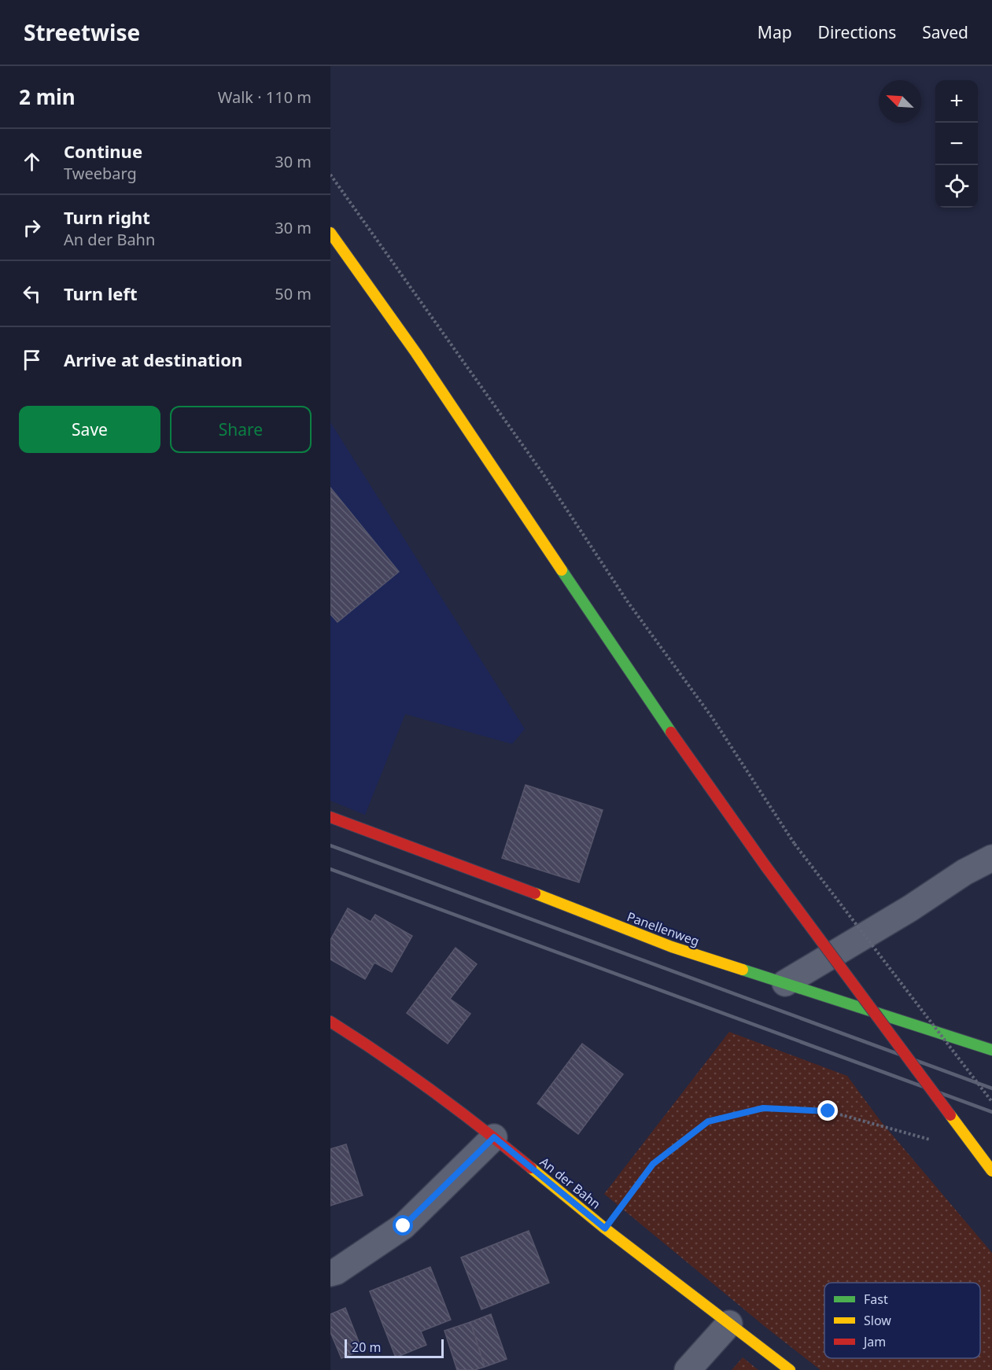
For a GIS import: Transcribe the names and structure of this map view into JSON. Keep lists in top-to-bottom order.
{
  "streets": {
    "street": ["Panellenweg", "An der Bahn"]
  },
  "legend": ["Fast", "Slow", "Jam"],
  "scale_bar": "20 m",
  "north": "top left",
  "page": {
    "header": "Streetwise",
    "nav": ["Map", "Directions", "Saved"],
    "heading": ["2 min", "Walk · 110 m"],
    "map_buttons": ["+", "−"],
    "list": [
      ["Continue", "Tweebarg", "30 m"],
      ["Turn right", "An der Bahn", "30 m"],
      ["Turn left", "50 m"],
      "Arrive at destination"
    ],
    "buttons": ["Save", "Share"],
    "scale": "20 m"
  }
}
